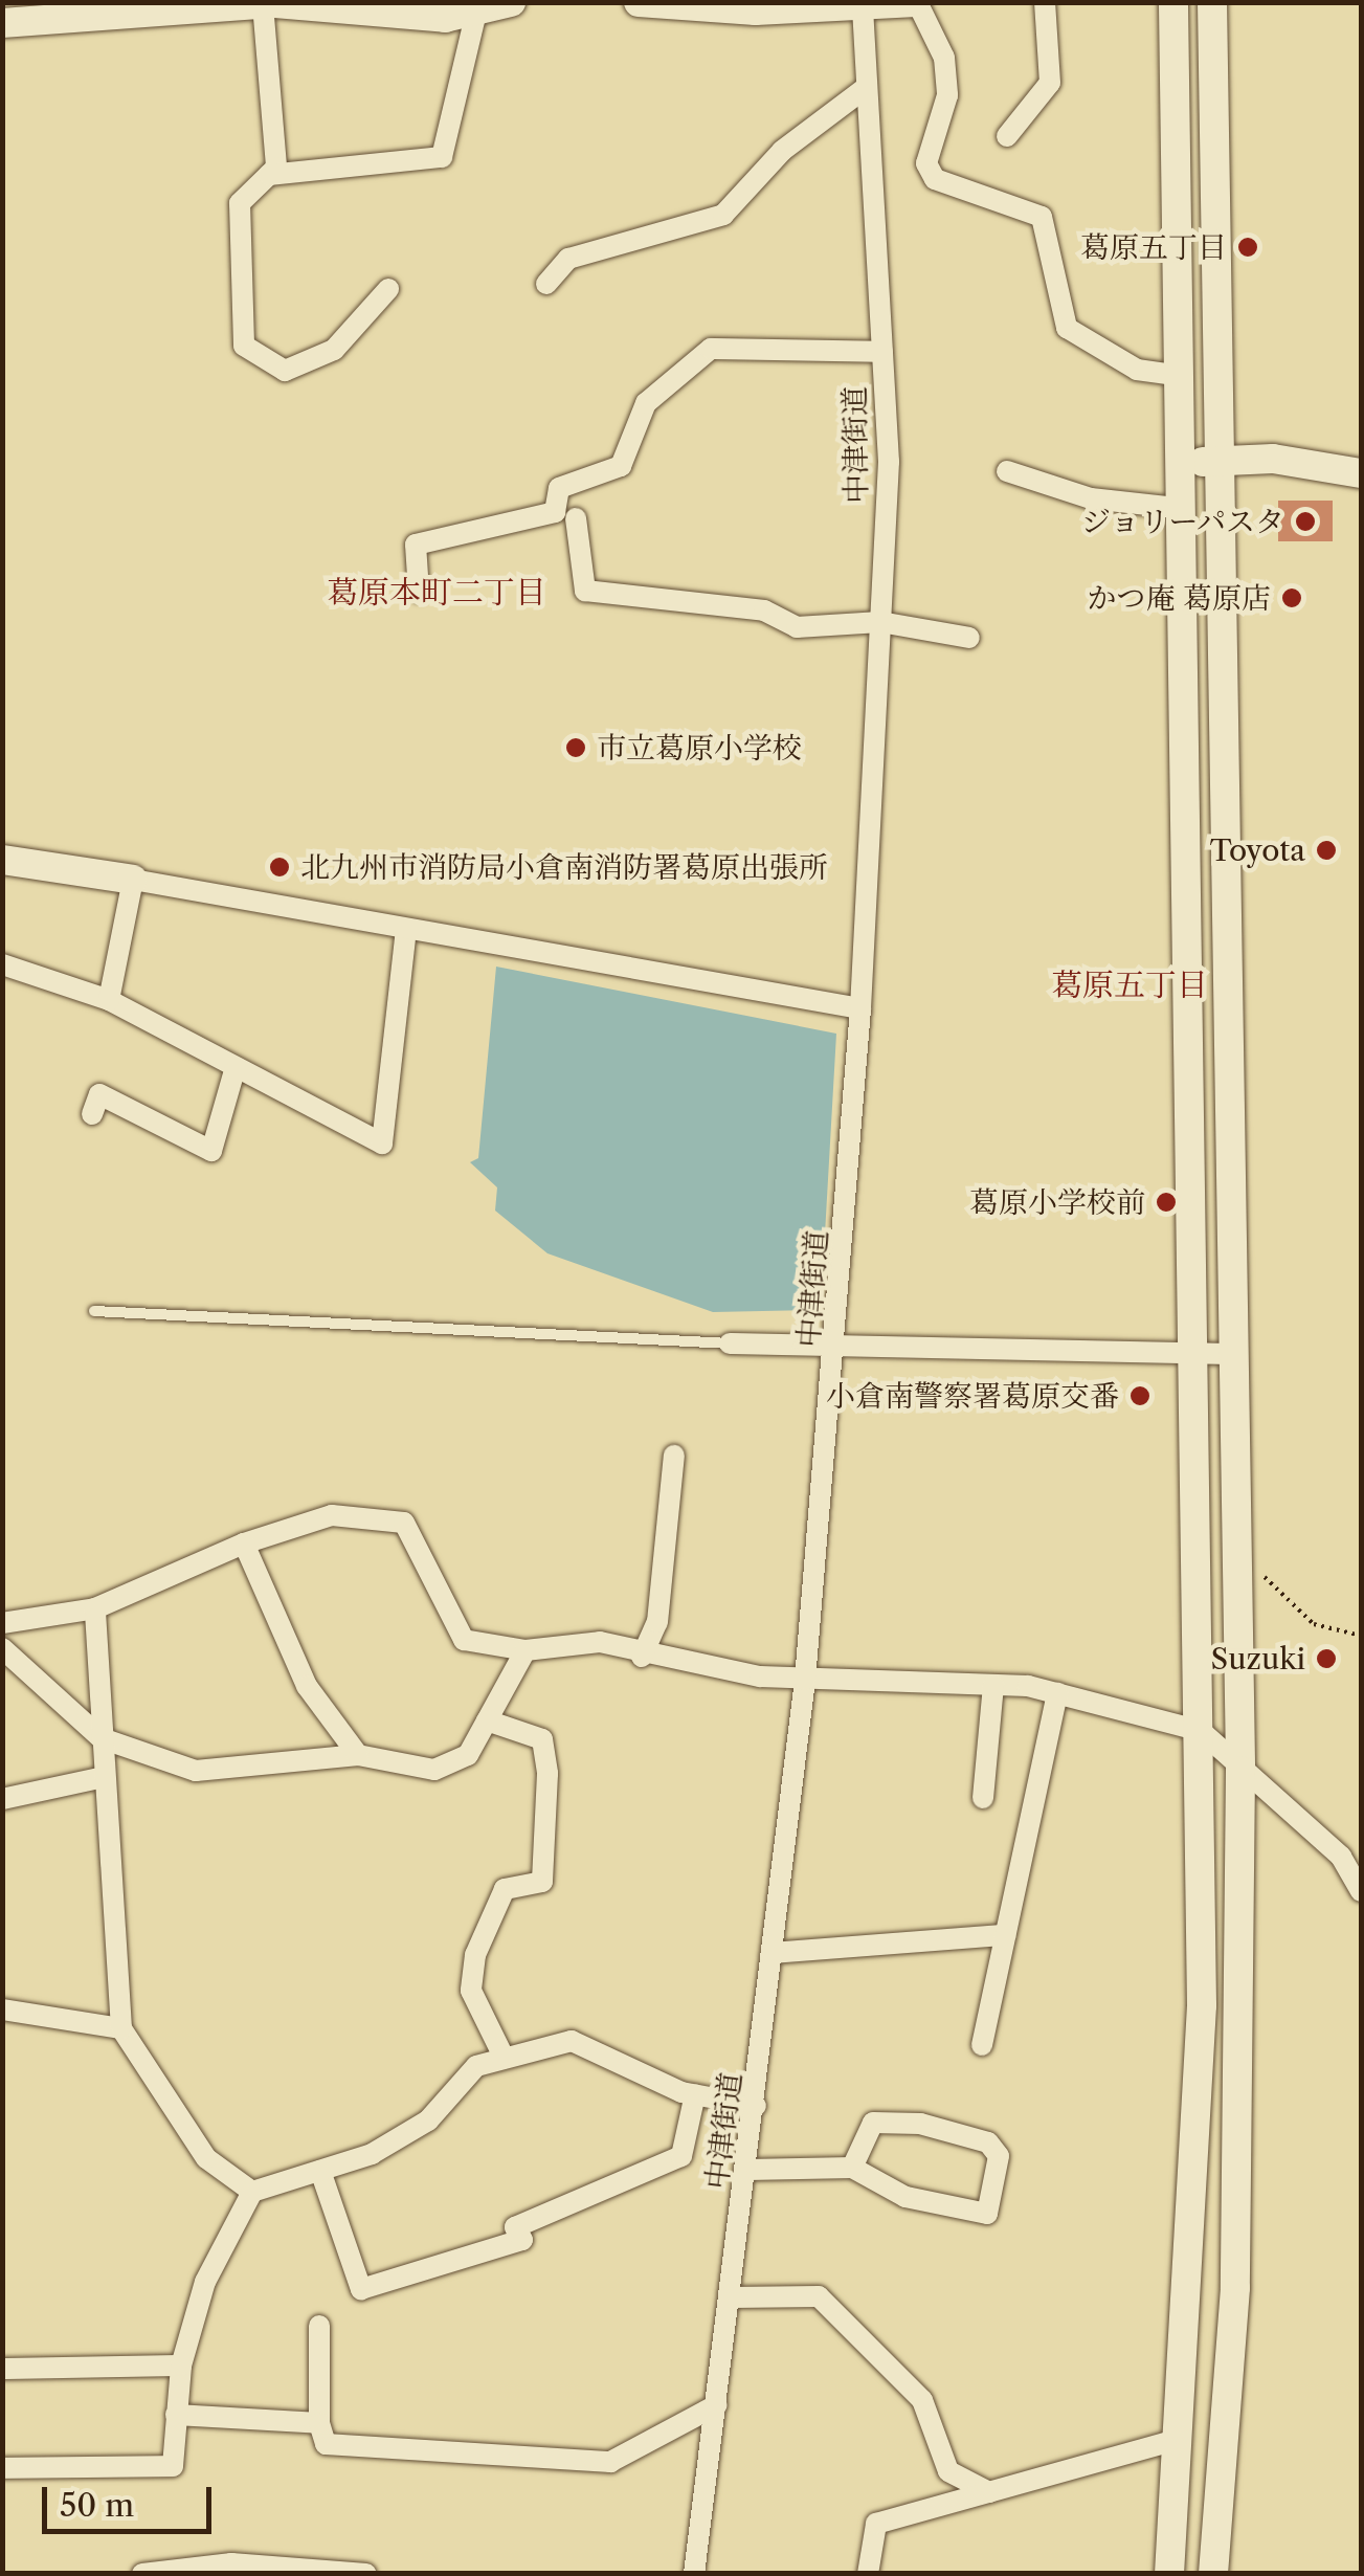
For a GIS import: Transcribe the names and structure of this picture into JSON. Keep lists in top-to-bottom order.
{
  "streets": {
    "street": ["中津街道"]
  },
  "districts": ["葛原本町二丁目", "葛原五丁目"],
  "places": [
    "葛原五丁目",
    "ジョリーパスタ",
    "かつ庵 葛原店",
    "市立葛原小学校",
    "Toyota",
    "北九州市消防局小倉南消防署葛原出張所",
    "葛原小学校前",
    "小倉南警察署葛原交番",
    "Suzuki"
  ],
  "scale_bar": "50 m"
}
